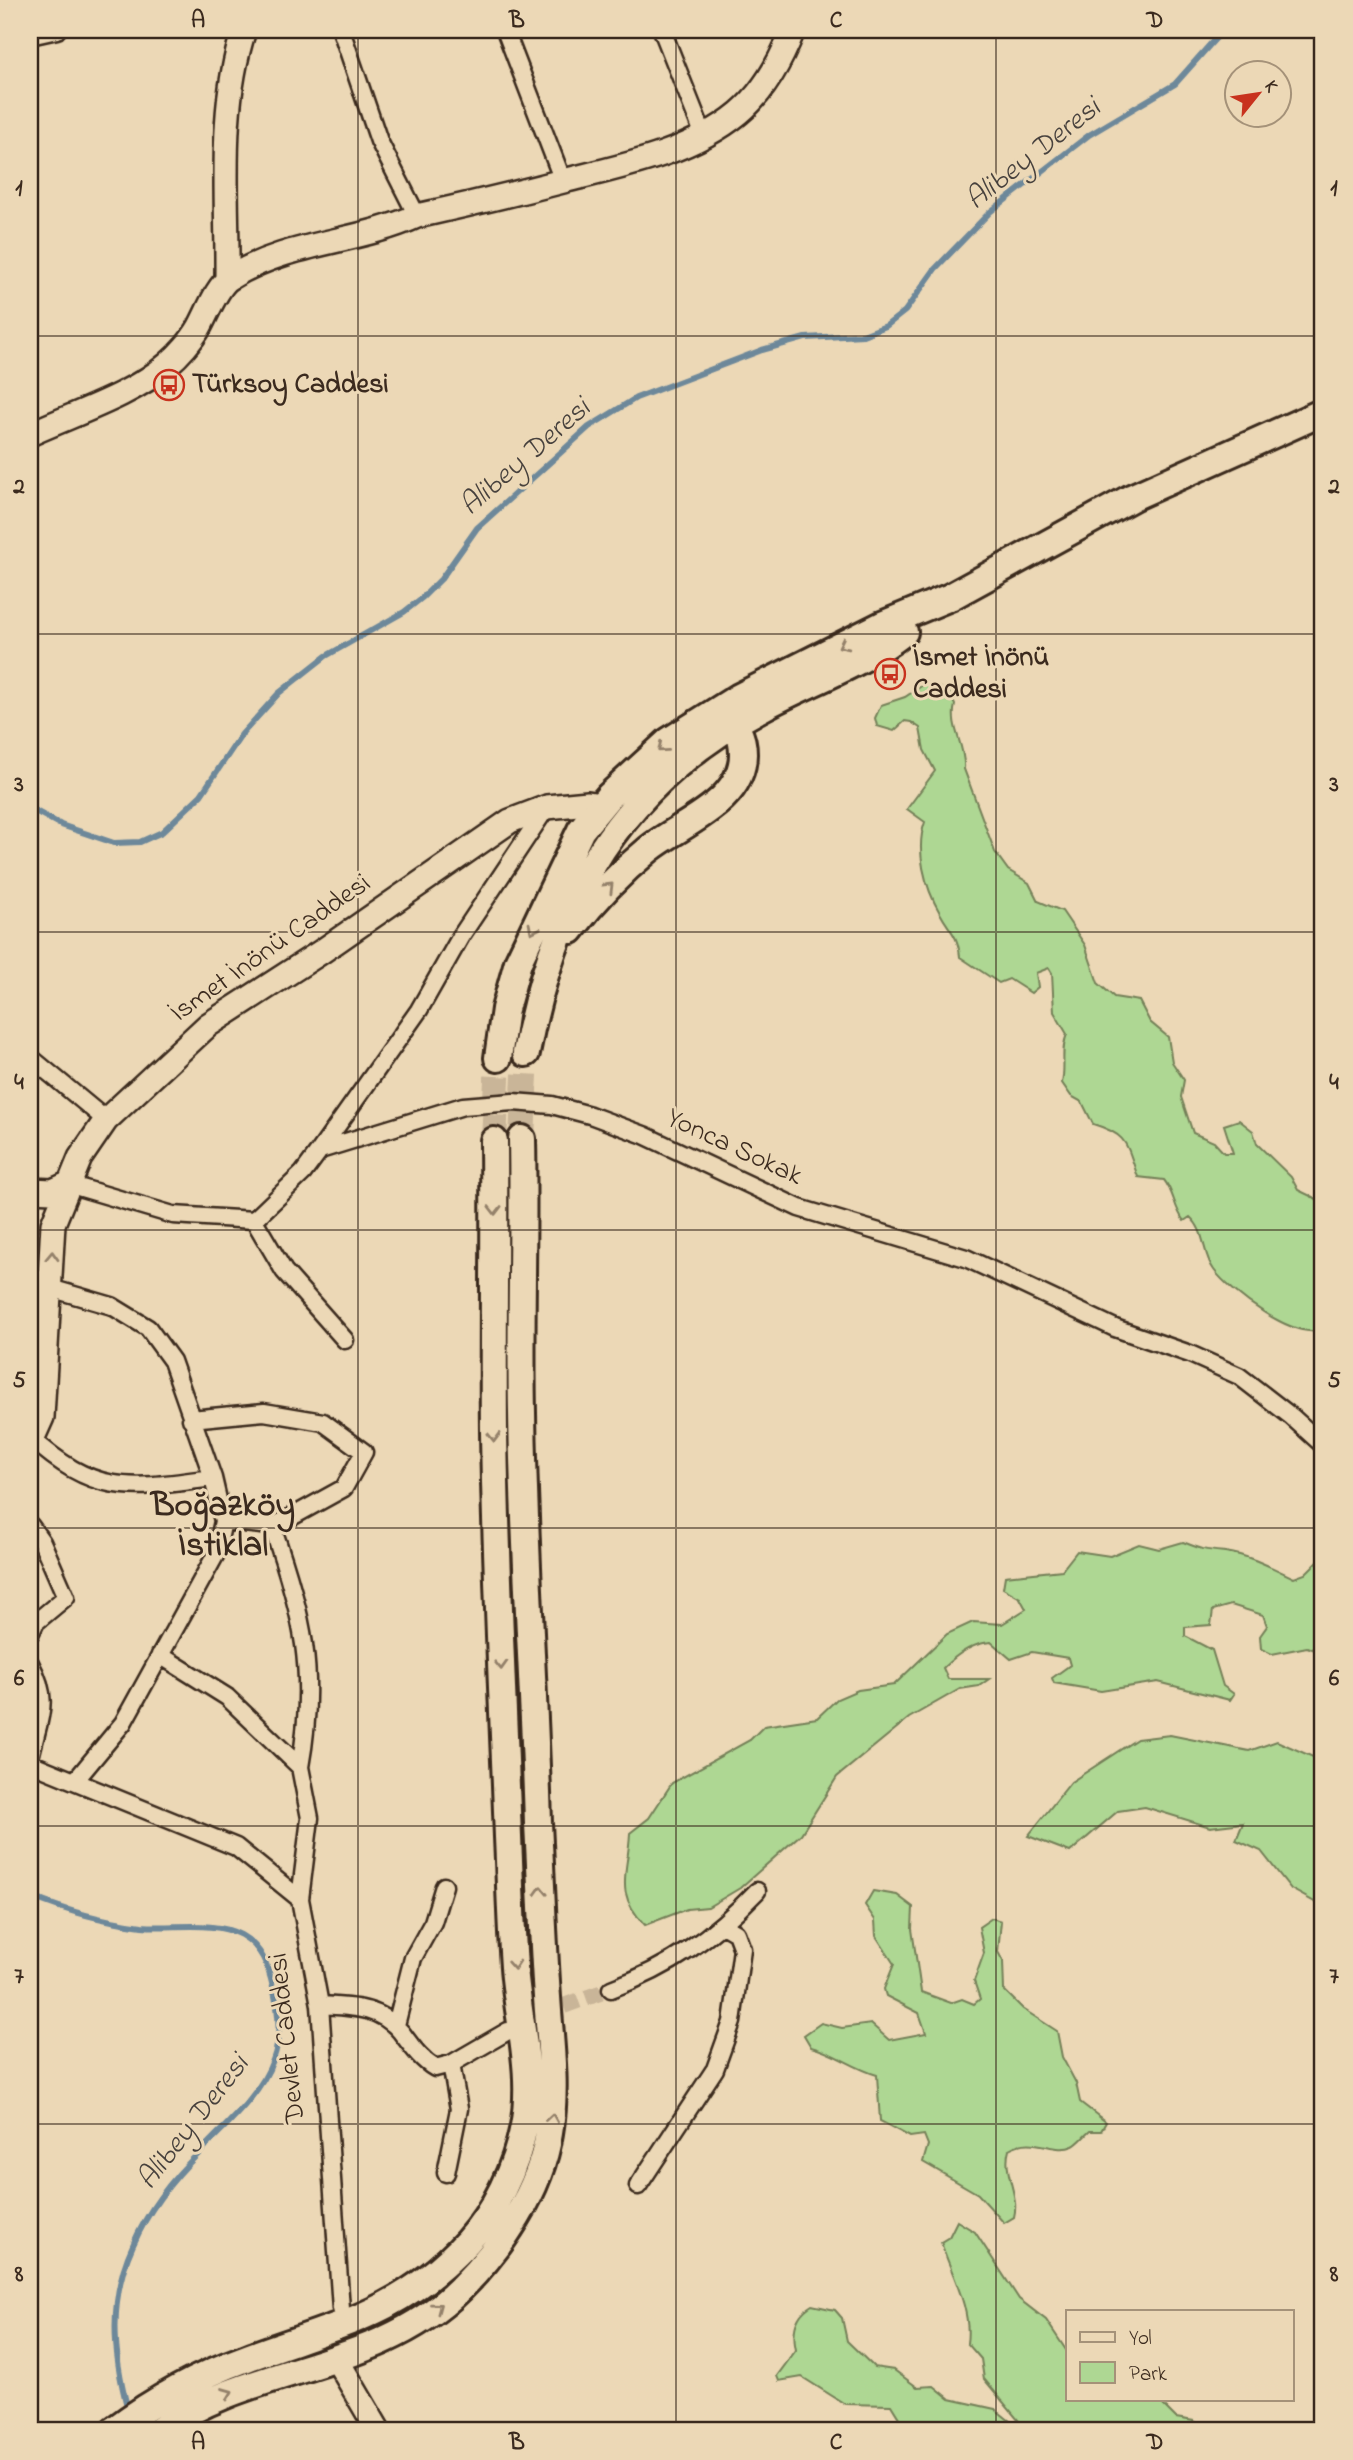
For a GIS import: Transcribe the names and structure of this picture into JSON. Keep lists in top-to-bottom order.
{
  "streets": {
    "main road": ["İsmet İnönü Caddesi"],
    "street": ["Yonca Sokak", "Devlet Caddesi"]
  },
  "districts": ["Boğazköy İstiklal"],
  "water": ["Alibey Deresi"],
  "places": {
    "bus stop": ["Türksoy Caddesi", "İsmet İnönü Caddesi"]
  },
  "legend": ["Yol", "Park"],
  "north": "top right",
  "grid": {
    "columns": [
      "A",
      "B",
      "C",
      "D"
    ],
    "rows": [
      "1",
      "2",
      "3",
      "4",
      "5",
      "6",
      "7",
      "8"
    ]
  }
}
